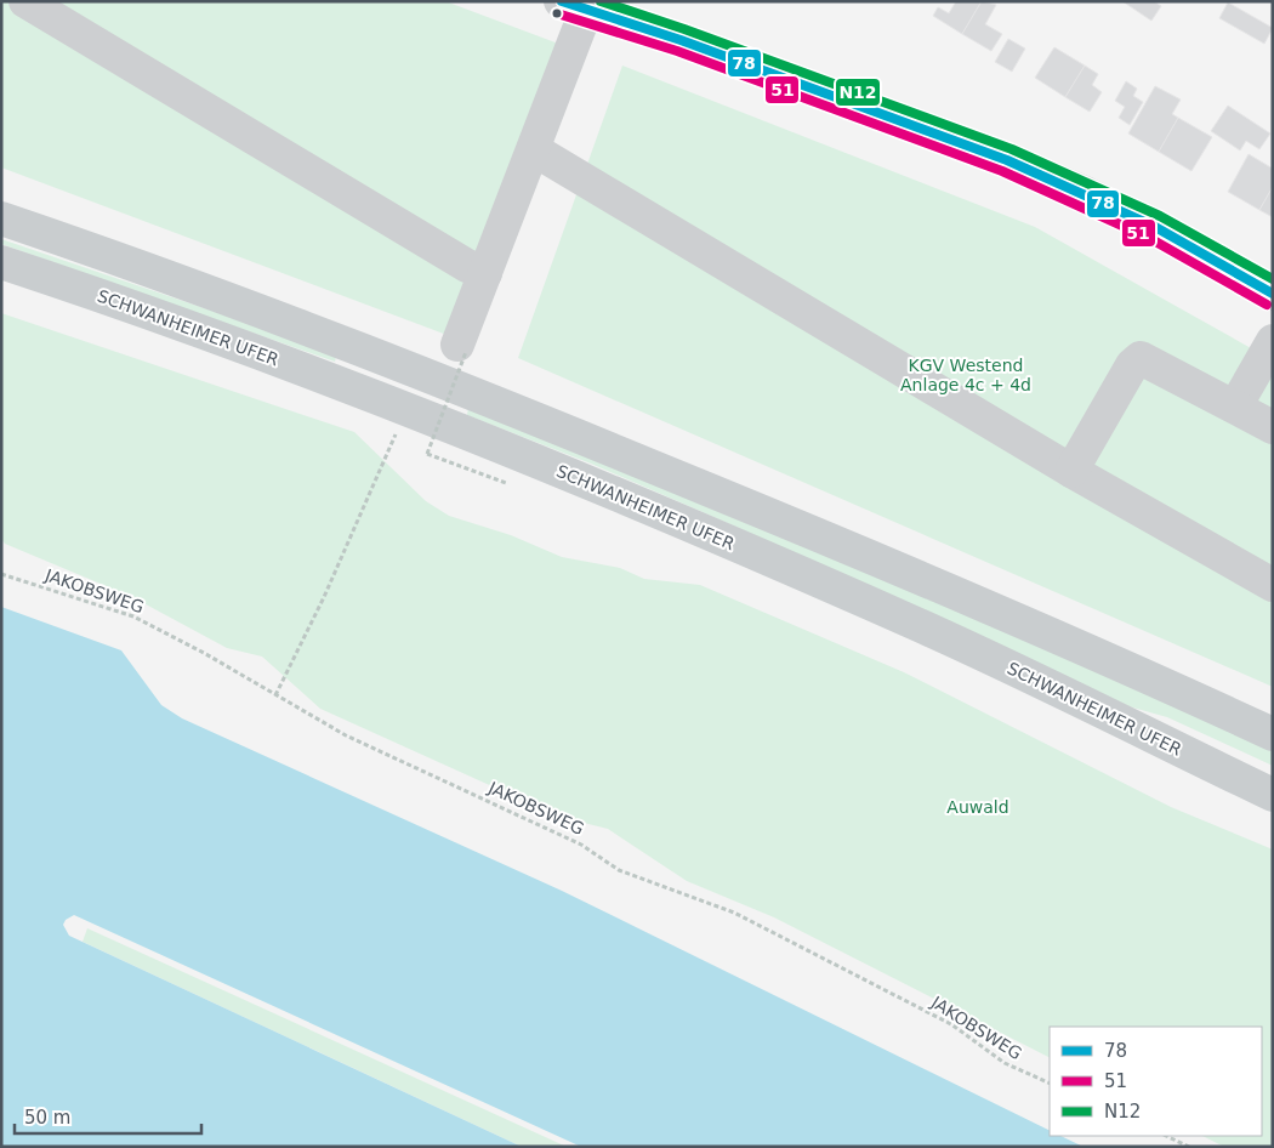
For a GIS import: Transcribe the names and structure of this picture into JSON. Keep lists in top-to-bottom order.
{
  "streets": {
    "main road": ["SCHWANHEIMER UFER"],
    "path": ["JAKOBSWEG"]
  },
  "parks": ["KGV Westend Anlage 4c + 4d", "Auwald"],
  "lines": ["transit line 78", "transit line N12", "transit line 51"],
  "legend": ["78", "51", "N12"],
  "scale_bar": "50 m"
}
